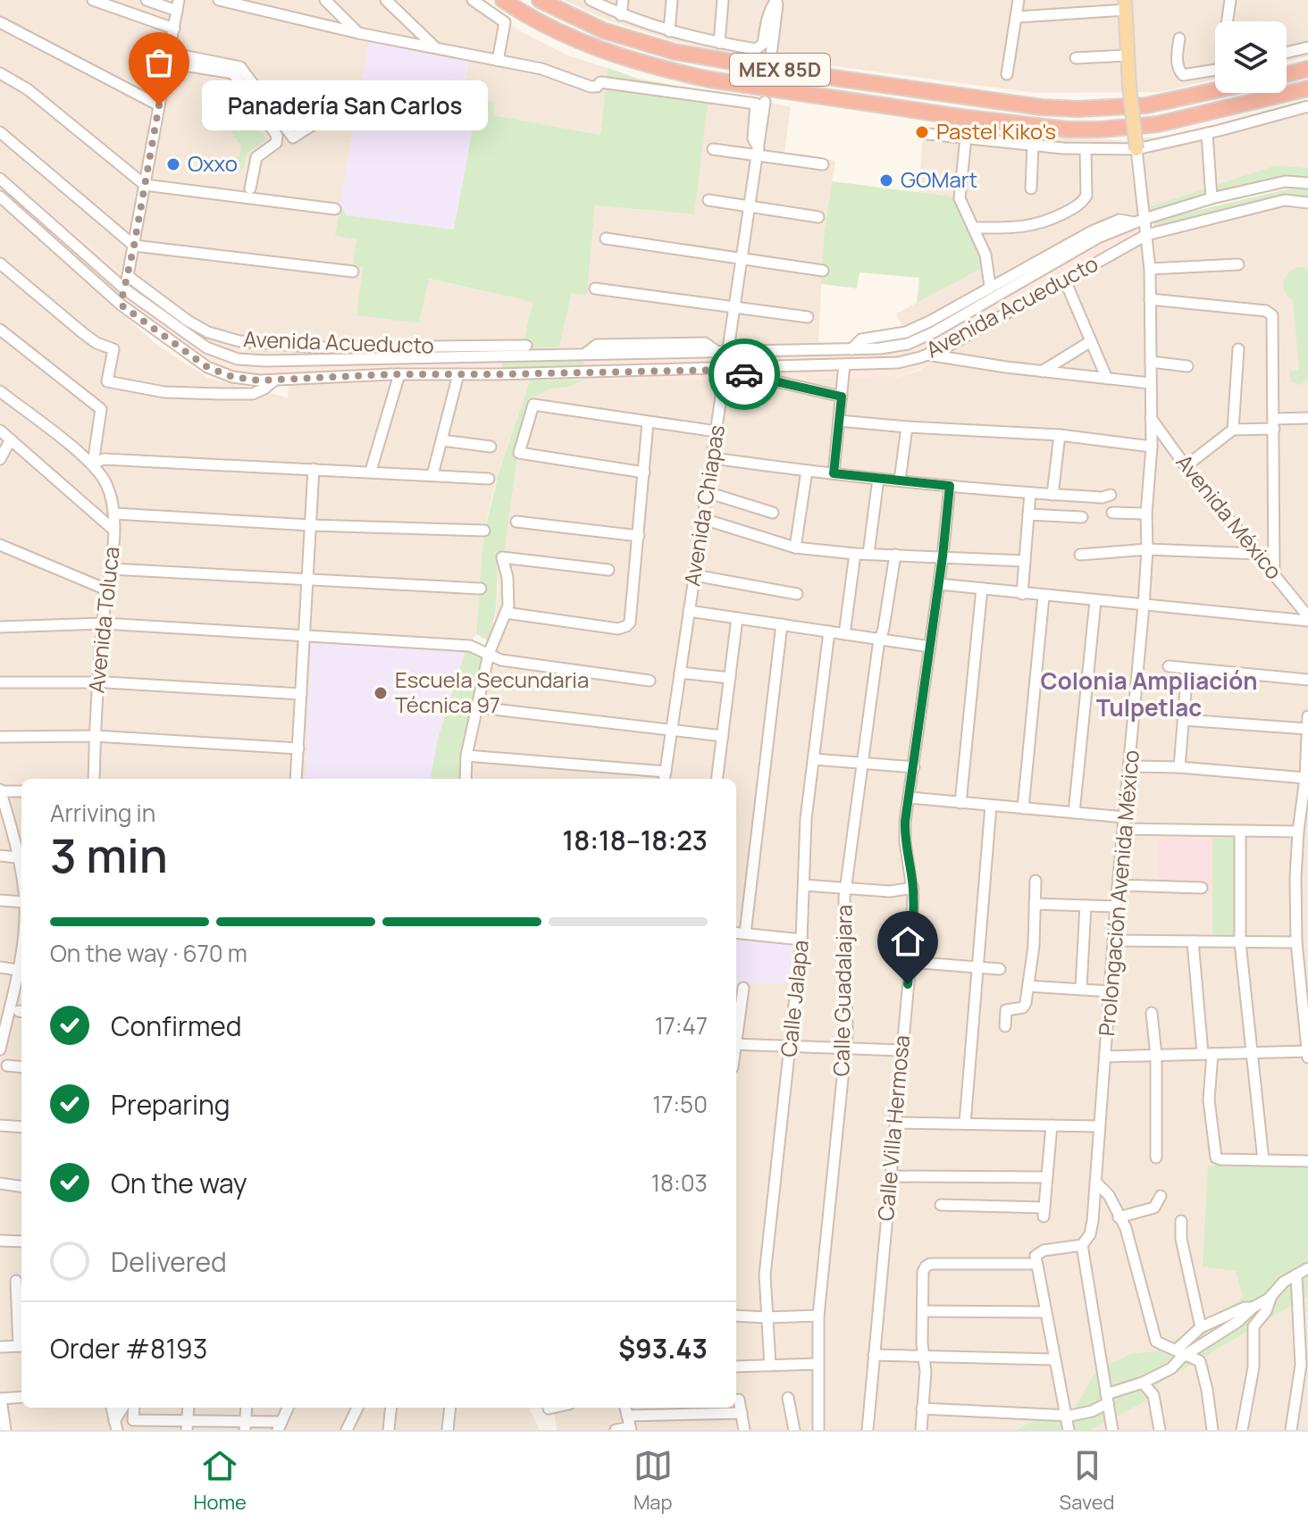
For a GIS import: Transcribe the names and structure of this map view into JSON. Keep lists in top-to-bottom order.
{
  "streets": {
    "highway": ["MEX 85D"],
    "street": [
      "Avenida Acueducto",
      "Avenida Chiapas",
      "Avenida México",
      "Avenida Toluca",
      "Prolongación Avenida México",
      "Calle Guadalajara",
      "Calle Jalapa",
      "Calle Villa Hermosa"
    ]
  },
  "crossings": [
    ["Avenida Acueducto", "Avenida Chiapas"],
    ["Avenida Acueducto", "Prolongación Avenida México"],
    ["Avenida México", "Prolongación Avenida México"]
  ],
  "districts": ["Colonia Ampliación Tulpetlac"],
  "places": [
    "Panadería San Carlos",
    "Pastel Kiko's",
    "Oxxo",
    "GOMart",
    "Escuela Secundaria Técnica 97"
  ],
  "page": {
    "bubble": "Panadería San Carlos",
    "heading": ["3 min", "Arriving in", "18:18–18:23"],
    "panel": ["Order #8193", "$93.43"],
    "bar": "On the way · 670 m",
    "list": [
      ["Confirmed", "17:47"],
      ["Preparing", "17:50"],
      ["On the way", "18:03"],
      "Delivered"
    ],
    "tabs": ["Home", "Map", "Saved"]
  }
}
